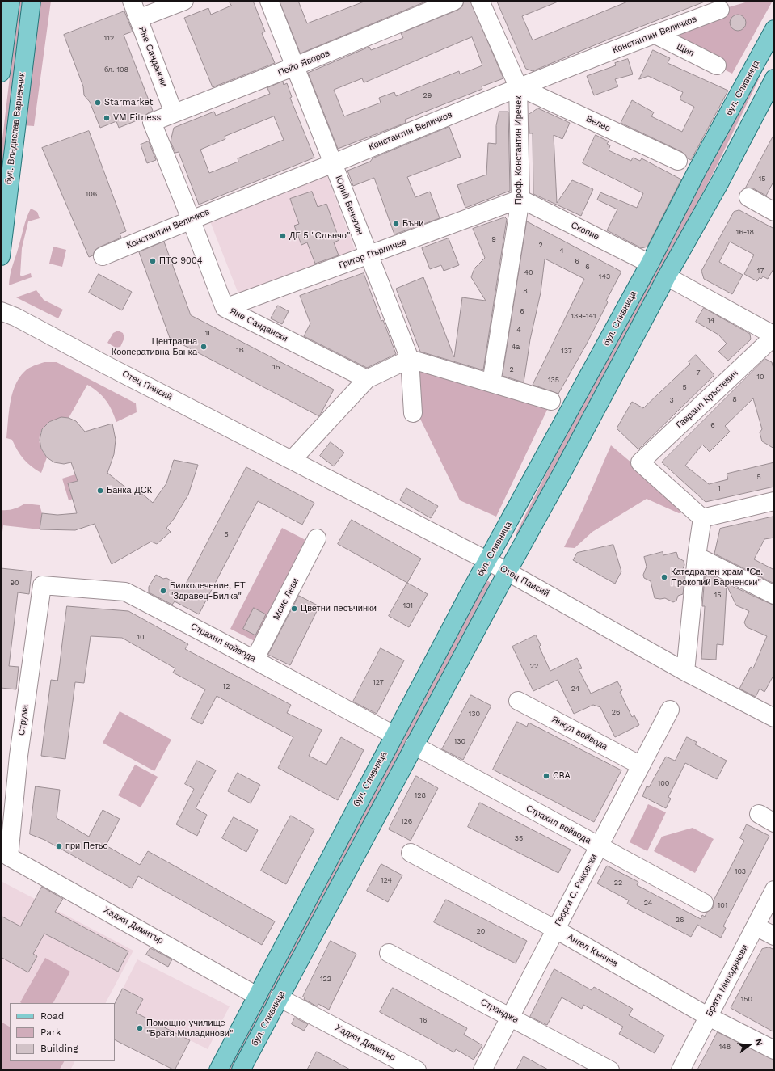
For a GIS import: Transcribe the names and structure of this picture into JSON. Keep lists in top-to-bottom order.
{
  "streets": {
    "main road": ["бул. Сливница", "бул. Владислав Варненчик"],
    "street": [
      "Константин Величков",
      "Щип",
      "Яне Сандански",
      "Пейо Яворов",
      "Велес",
      "Проф. Константин Иречек",
      "Юрий Венелин",
      "Скопие",
      "Григор Пърличев",
      "Отец Паисий",
      "Гавраил Кръстевич",
      "Моис Леви",
      "Страхил войвода",
      "Струма",
      "Янкул войвода",
      "Георги С. Раковски",
      "Хаджи Димитър",
      "Ангел Кънчев",
      "Братя Миладинови",
      "Странджа"
    ]
  },
  "crossings": [
    ["Константин Величков", "Щип"],
    ["Константин Величков", "Яне Сандански"],
    ["Константин Величков", "Велес"],
    ["Константин Величков", "Проф. Константин Иречек"],
    ["Константин Величков", "Юрий Венелин"],
    ["Яне Сандански", "Пейо Яворов"],
    ["Яне Сандански", "Григор Пърличев"],
    ["Пейо Яворов", "Юрий Венелин"],
    ["бул. Сливница", "Скопие"],
    ["бул. Сливница", "Отец Паисий"],
    ["бул. Сливница", "Страхил войвода"],
    ["бул. Сливница", "Хаджи Димитър"],
    ["Велес", "Проф. Константин Иречек"],
    ["Проф. Константин Иречек", "Скопие"],
    ["Проф. Константин Иречек", "Григор Пърличев"],
    ["Юрий Венелин", "Григор Пърличев"],
    ["Скопие", "Григор Пърличев"],
    ["Моис Леви", "Страхил войвода"],
    ["Страхил войвода", "Струма"],
    ["Страхил войвода", "Георги С. Раковски"],
    ["Струма", "Хаджи Димитър"],
    ["Янкул войвода", "Георги С. Раковски"],
    ["Георги С. Раковски", "Ангел Кънчев"],
    ["Георги С. Раковски", "Странджа"],
    ["Ангел Кънчев", "Братя Миладинови"]
  ],
  "places": [
    "Starmarket",
    "VM Fitness",
    "Бъни",
    "ДГ 5 \"Слънчо\"",
    "ПТС 9004",
    "Централна Кооперативна Банка",
    "Банка ДСК",
    "Катедрален храм \"Св. Прокопий Варненски\"",
    "Билколечение, ЕТ \"Здравец-Билка\"",
    "Цветни песъчинки",
    "CBA",
    "при Петьо",
    "Помощно училище \"Братя Миладинови\""
  ],
  "house_numbers": [
    "112",
    "бл. 108",
    "29",
    "15",
    "106",
    "16-18",
    "9",
    "2",
    "4",
    "6",
    "6",
    "17",
    "40",
    "143",
    "8",
    "6",
    "139-141",
    "14",
    "4",
    "1Г",
    "4a",
    "1В",
    "137",
    "1Б",
    "2",
    "7",
    "10",
    "135",
    "5",
    "8",
    "3",
    "6",
    "5",
    "1",
    "5",
    "90",
    "15",
    "131",
    "10",
    "22",
    "127",
    "12",
    "24",
    "26",
    "130",
    "130",
    "100",
    "128",
    "126",
    "35",
    "103",
    "124",
    "22",
    "24",
    "101",
    "26",
    "20",
    "122",
    "150",
    "16",
    "148"
  ],
  "legend": ["Road", "Park", "Building"],
  "north": "right"
}
